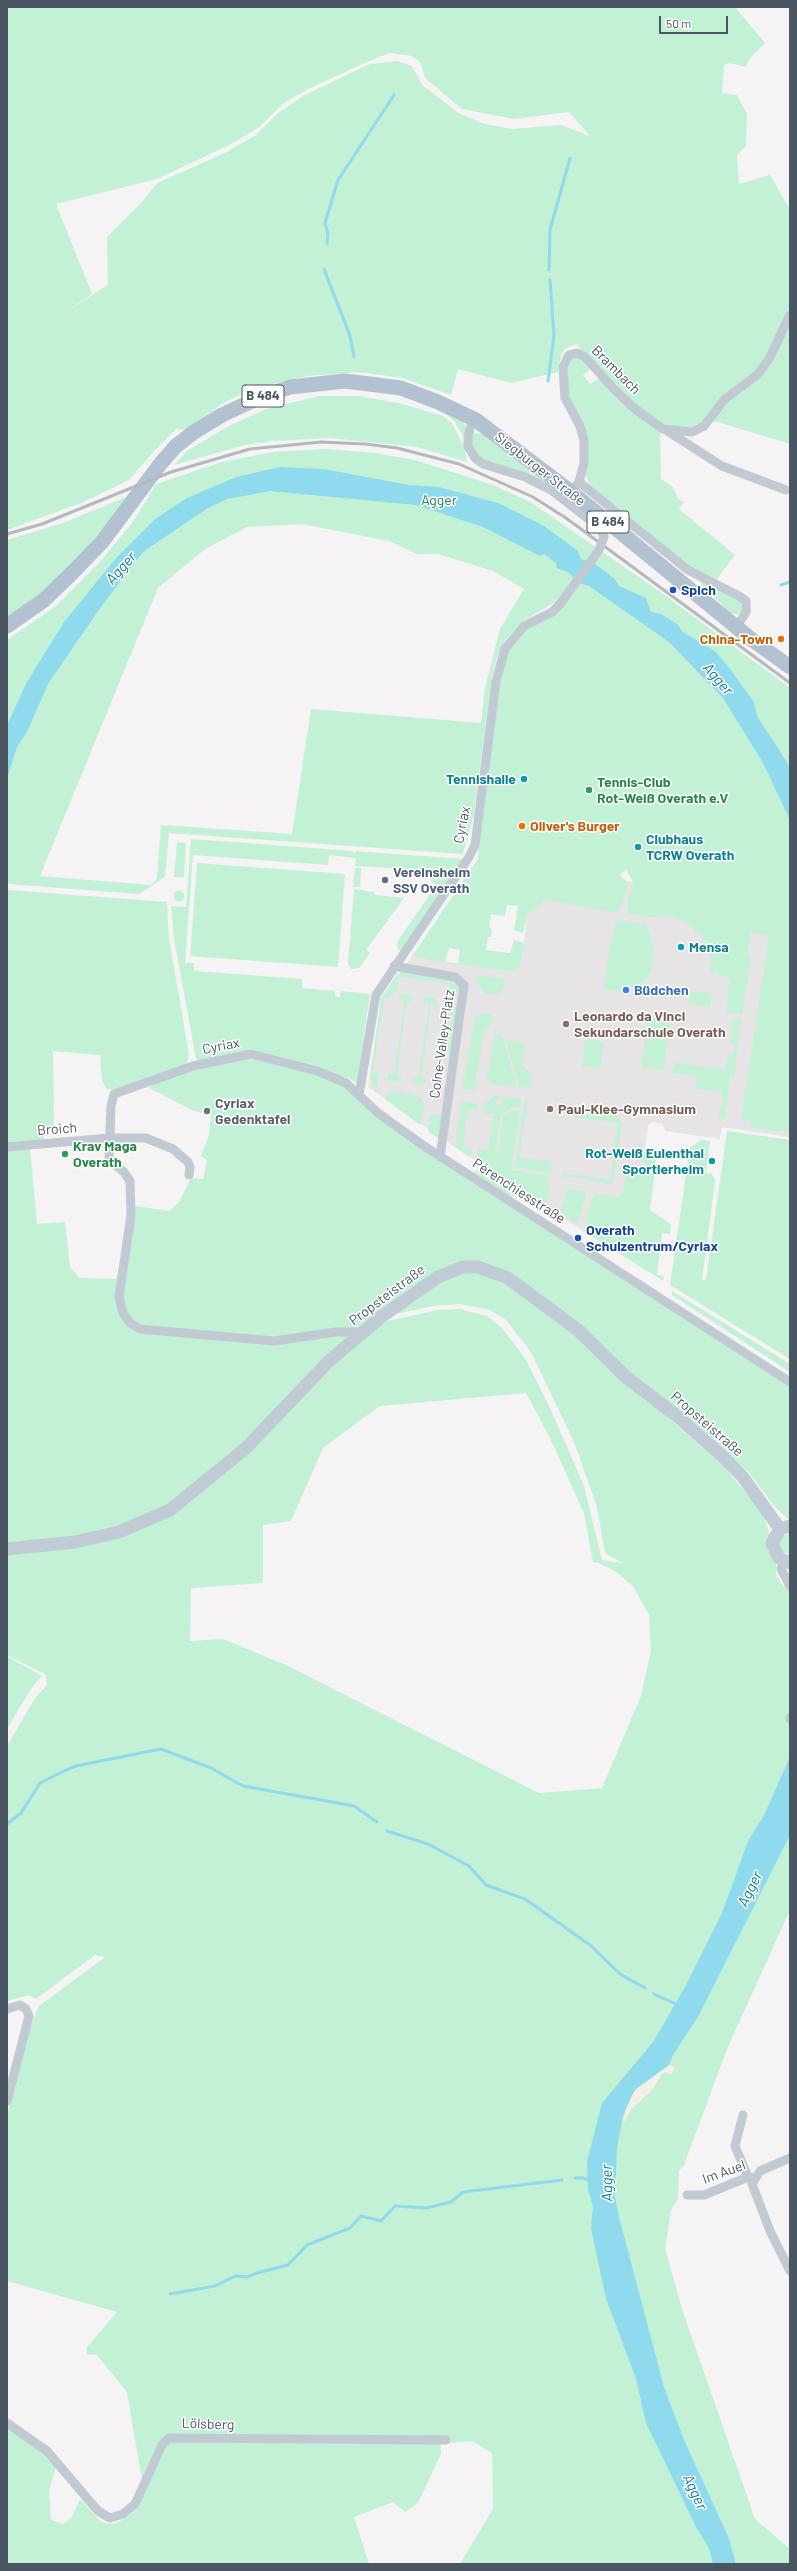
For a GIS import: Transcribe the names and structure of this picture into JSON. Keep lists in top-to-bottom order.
{
  "streets": {
    "main road": ["B 484", "Siegburger Straße"],
    "street": [
      "Brambach",
      "Cyriax",
      "Colne-Valley-Platz",
      "Broich",
      "Pérenchiesstraße",
      "Propsteistraße",
      "Im Auel",
      "Lölsberg"
    ]
  },
  "crossings": [
    ["Brambach", "Siegburger Straße"],
    ["B 484", "Siegburger Straße"],
    ["B 484", "Cyriax"],
    ["Siegburger Straße", "Cyriax"],
    ["Cyriax", "Colne-Valley-Platz"],
    ["Cyriax", "Broich"],
    ["Cyriax", "Pérenchiesstraße"],
    ["Cyriax", "Propsteistraße"],
    ["Colne-Valley-Platz", "Pérenchiesstraße"]
  ],
  "water": ["Agger"],
  "parks": ["Agger"],
  "places": [
    "Spich",
    "China-Town",
    "Tennishalle",
    "Tennis-Club Rot-Weiß Overath e.V",
    "Oliver's Burger",
    "Clubhaus TCRW Overath",
    "Vereinsheim SSV Overath",
    "Mensa",
    "Büdchen",
    "Leonardo da Vinci Sekundarschule Overath",
    "Paul-Klee-Gymnasium",
    "Cyriax Gedenktafel",
    "Krav Maga Overath",
    "Rot-Weiß Eulenthal Sportlerheim",
    "Overath Schulzentrum/Cyriax"
  ],
  "scale_bar": "50 m"
}
